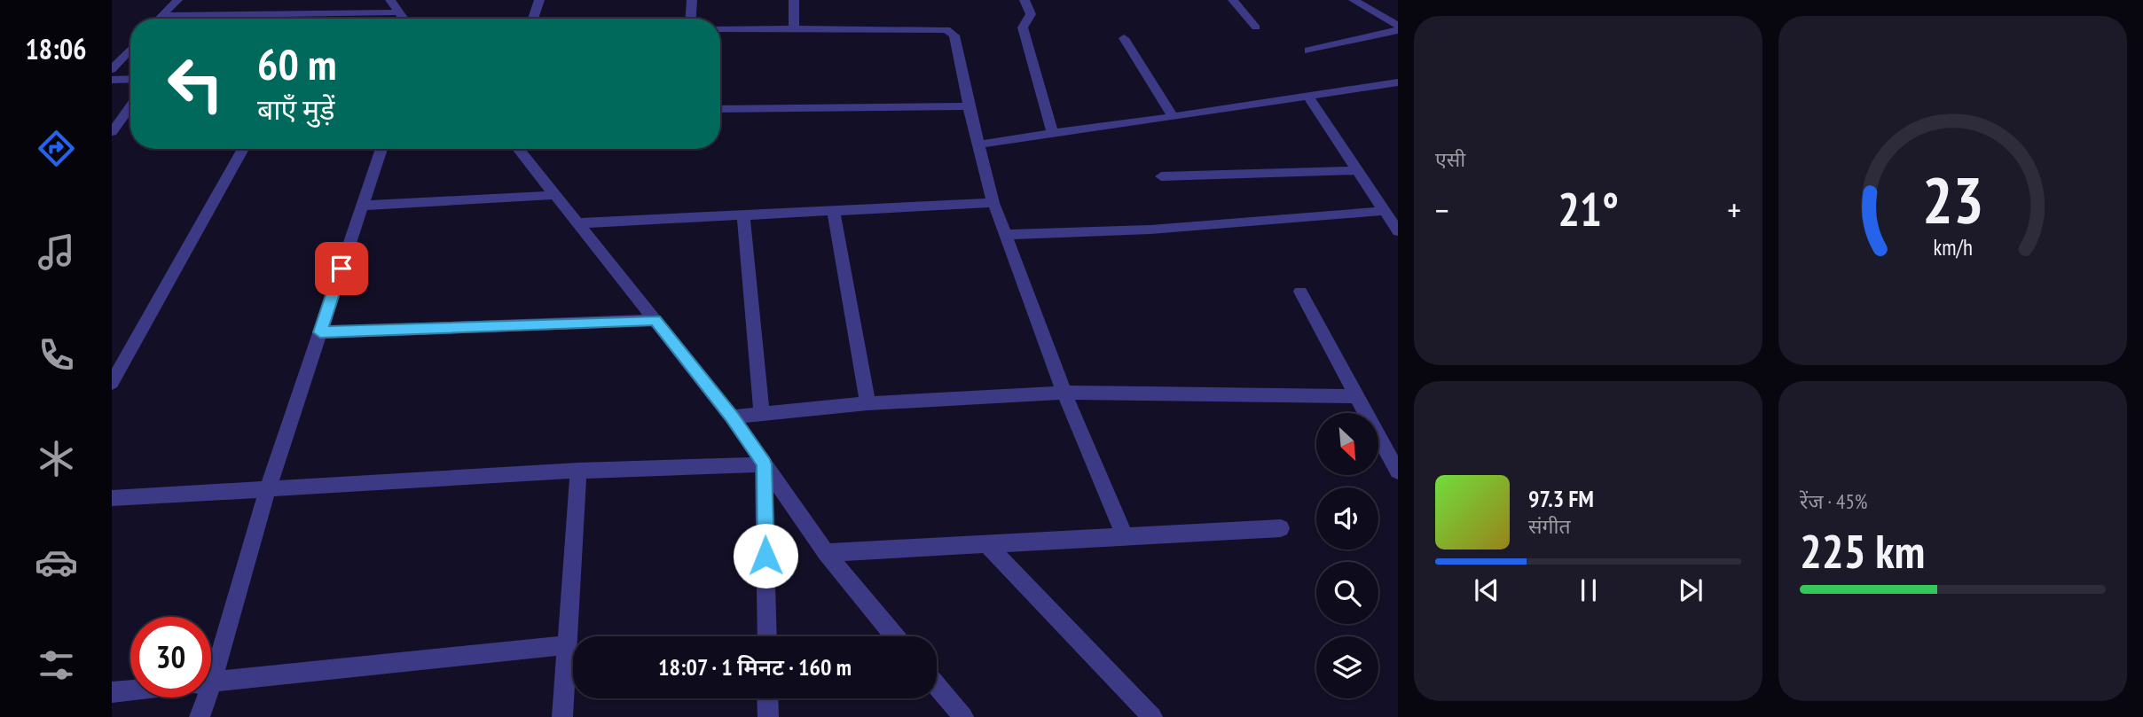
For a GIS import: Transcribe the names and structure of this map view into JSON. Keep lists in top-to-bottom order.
{
  "north": "bottom right",
  "page": {
    "tabs": "18:06",
    "tile": [
      "एसी",
      ["रेंज · 45%", "225 km"]
    ],
    "turn": ["60 m", "बाएँ मुड़ें"],
    "heat": ["−", "21°", "+"],
    "song": ["97.3 FM", "संगीत"],
    "limit": "30",
    "trip": "18:07 · 1 मिनट · 160 m",
    "gauge": ["23", "km/h"]
  }
}
